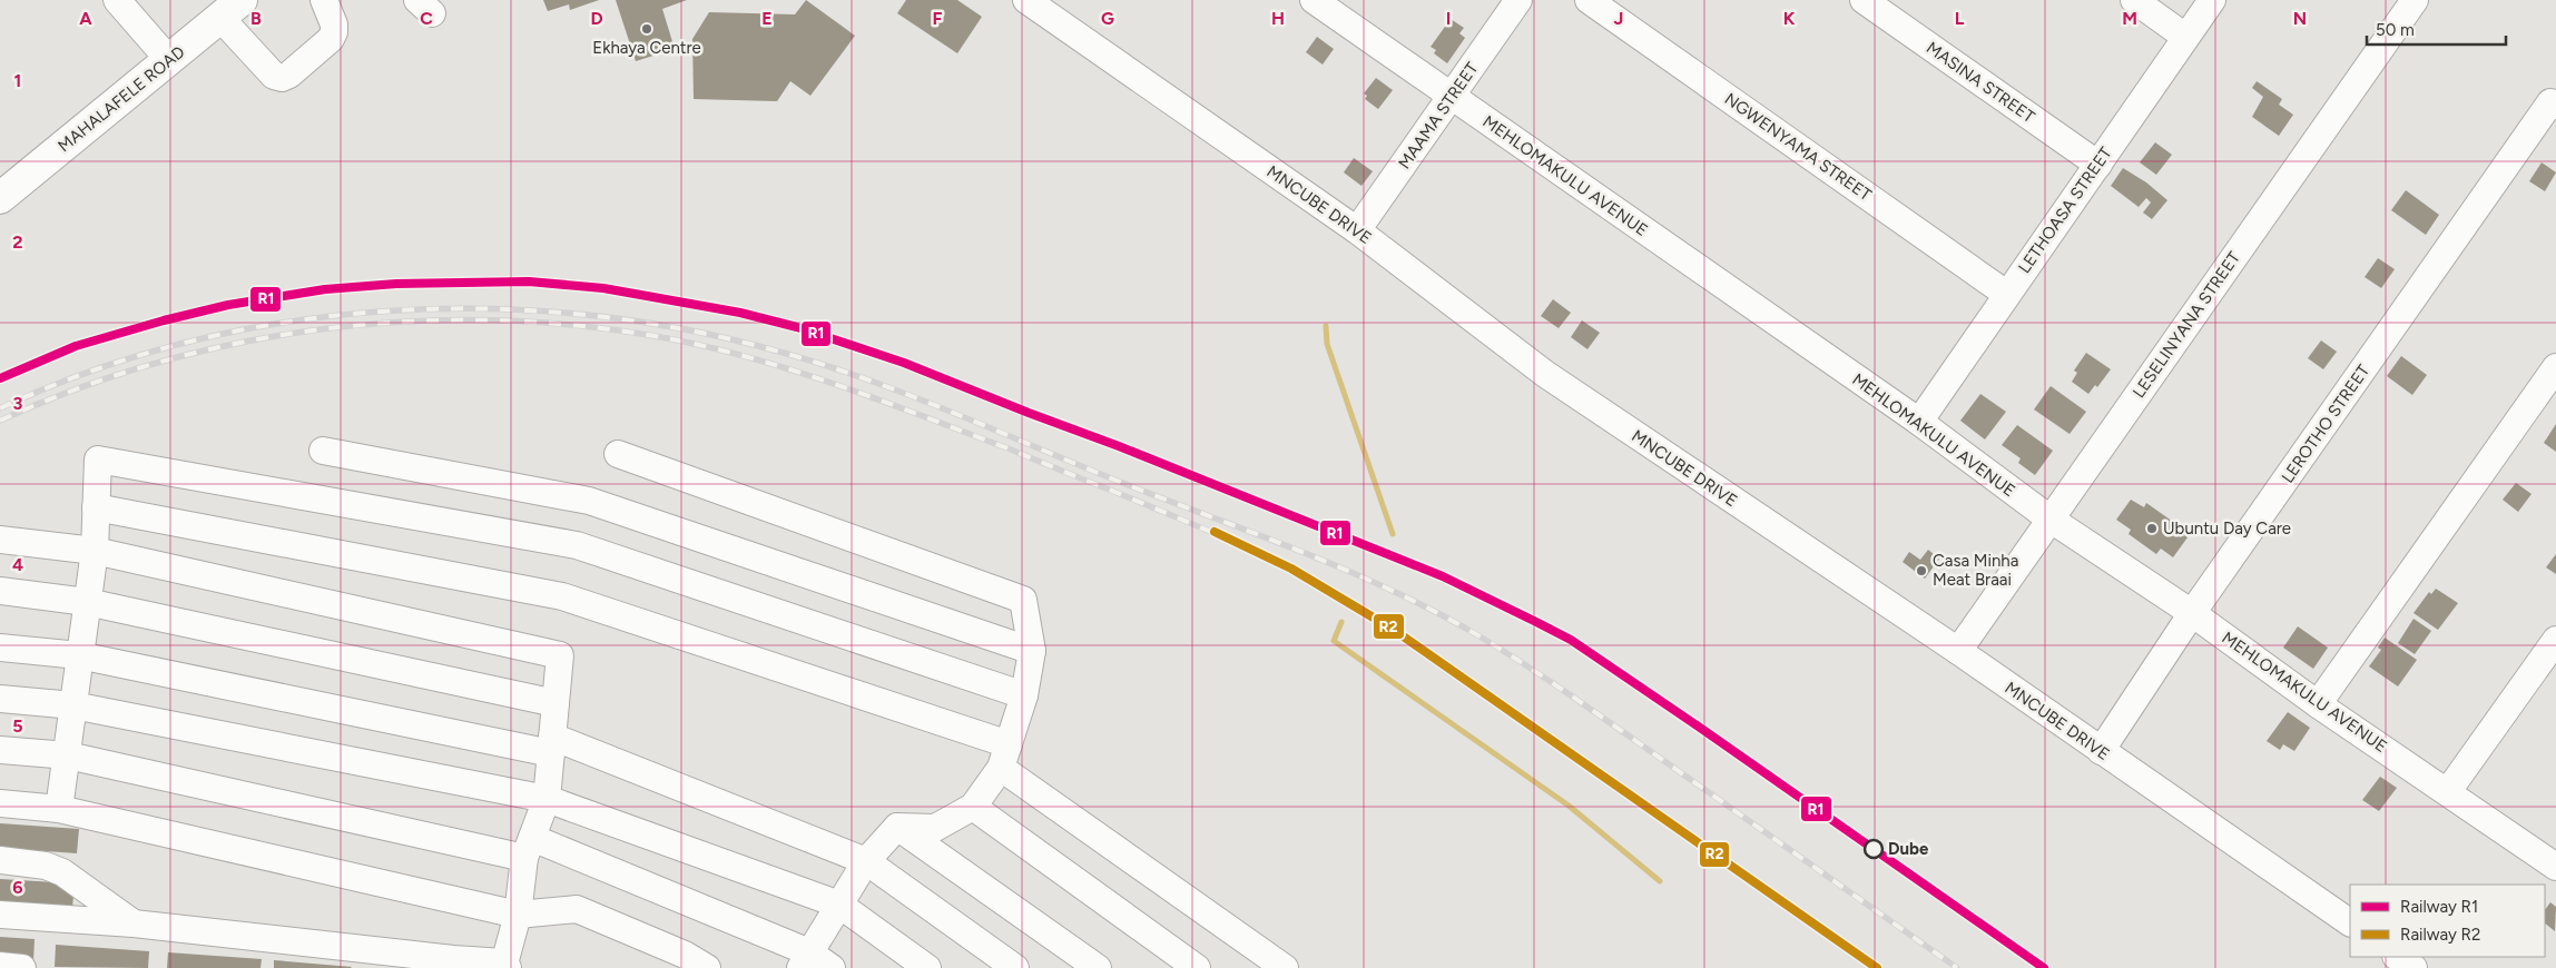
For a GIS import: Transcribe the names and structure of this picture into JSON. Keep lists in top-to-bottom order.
{
  "streets": {
    "main road": ["MAHALAFELE ROAD"],
    "street": [
      "MASINA STREET",
      "MAAMA STREET",
      "NGWENYAMA STREET",
      "MEHLOMAKULU AVENUE",
      "MNCUBE DRIVE",
      "LETHOASA STREET",
      "LESELINYANA STREET",
      "LEROTHO STREET"
    ]
  },
  "crossings": [
    ["MASINA STREET", "LETHOASA STREET"],
    ["MAAMA STREET", "MEHLOMAKULU AVENUE"],
    ["MAAMA STREET", "MNCUBE DRIVE"],
    ["NGWENYAMA STREET", "LETHOASA STREET"],
    ["MEHLOMAKULU AVENUE", "LETHOASA STREET"],
    ["MEHLOMAKULU AVENUE", "LESELINYANA STREET"],
    ["MEHLOMAKULU AVENUE", "LEROTHO STREET"],
    ["MNCUBE DRIVE", "LESELINYANA STREET"],
    ["MNCUBE DRIVE", "LEROTHO STREET"]
  ],
  "places": [
    "Ekhaya Centre",
    "Ubuntu Day Care",
    "Casa Minha Meat Braai",
    "Dube"
  ],
  "lines": ["rail line R1", "rail line R2"],
  "legend": ["Railway R1", "Railway R2"],
  "scale_bar": "50 m",
  "grid": {
    "columns": [
      "A",
      "B",
      "C",
      "D",
      "E",
      "F",
      "G",
      "H",
      "I",
      "J",
      "K",
      "L",
      "M",
      "N"
    ],
    "rows": [
      "1",
      "2",
      "3",
      "4",
      "5",
      "6"
    ]
  }
}
